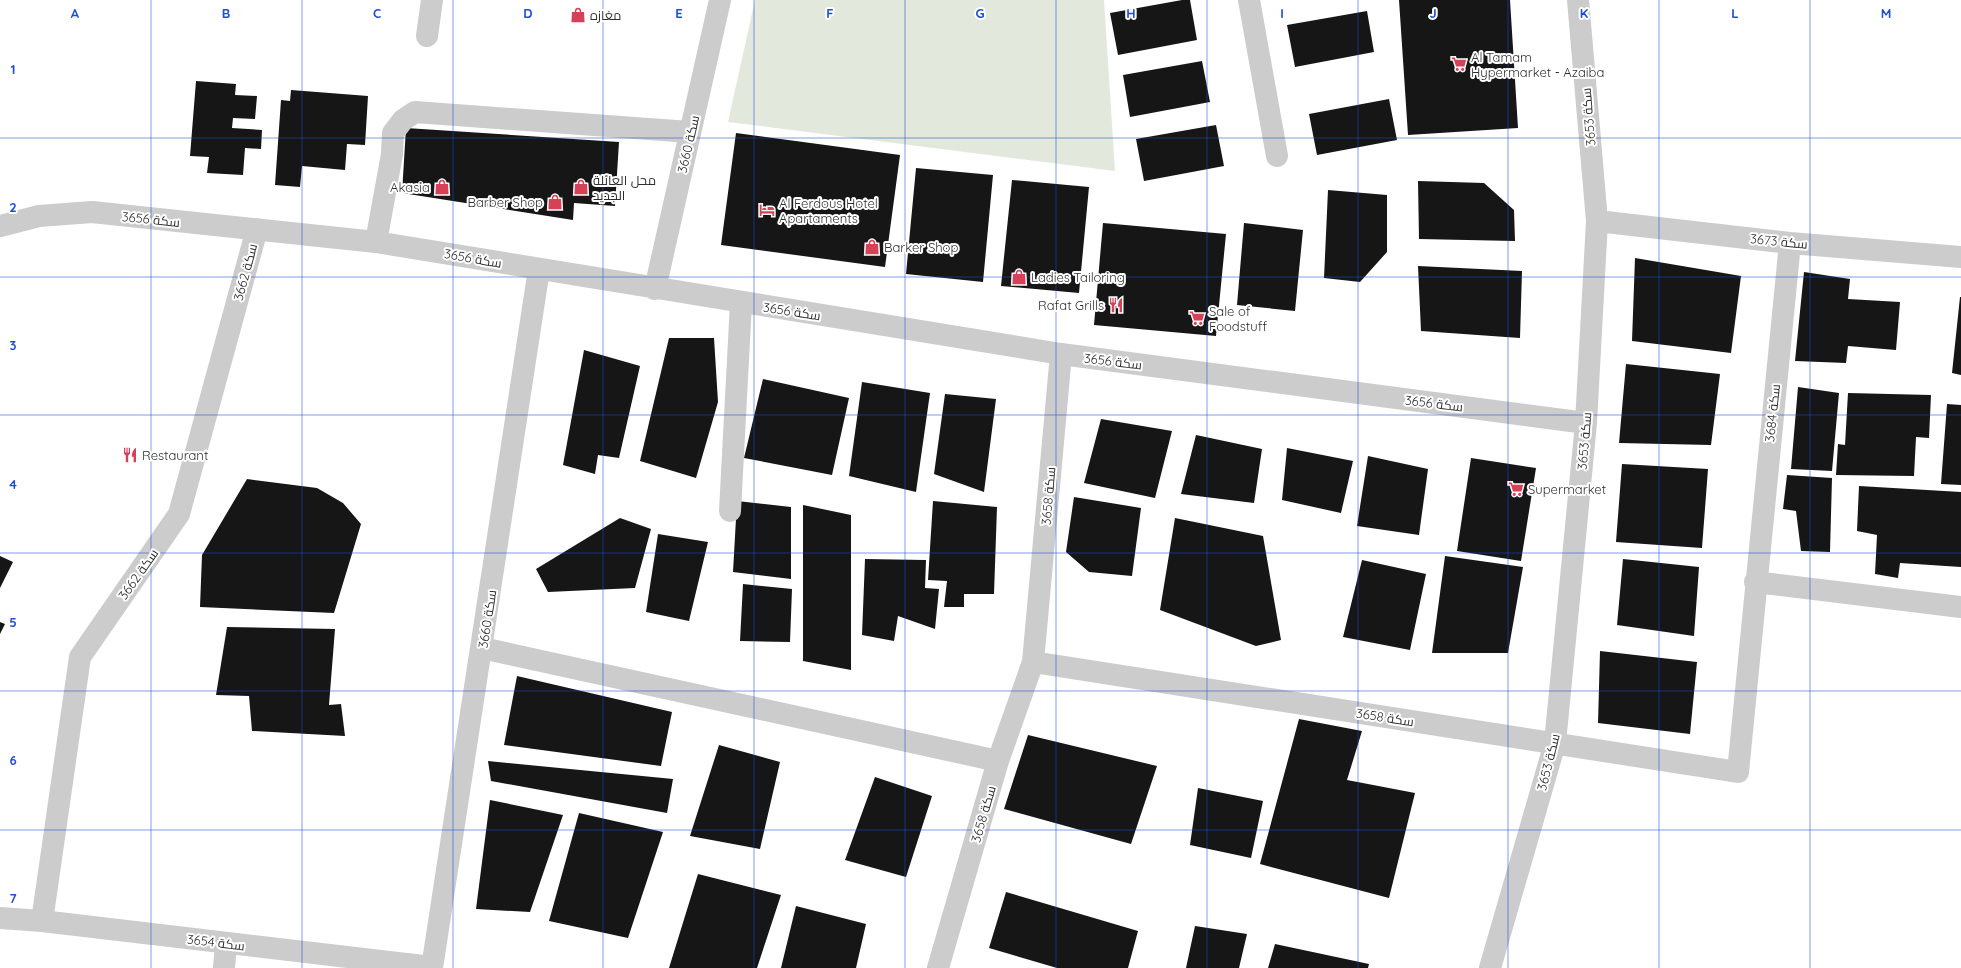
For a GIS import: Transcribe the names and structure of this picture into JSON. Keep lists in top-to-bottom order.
{
  "streets": {
    "street": [
      "سكة 3653",
      "سكة 3660",
      "سكة 3656",
      "سكة 3673",
      "سكة 3662",
      "سكة 3684",
      "سكة 3658",
      "سكة 3654"
    ]
  },
  "crossings": [
    ["سكة 3653", "سكة 3656"],
    ["سكة 3653", "سكة 3673"],
    ["سكة 3653", "سكة 3658"],
    ["سكة 3660", "سكة 3656"],
    ["سكة 3660", "سكة 3654"],
    ["سكة 3656", "سكة 3662"],
    ["سكة 3656", "سكة 3658"],
    ["سكة 3673", "سكة 3684"],
    ["سكة 3662", "سكة 3654"],
    ["سكة 3684", "سكة 3658"]
  ],
  "places": {
    "shop": [
      "مغازه",
      "Akasia",
      "محل العائلة الجديد",
      "Barber Shop",
      "Barker Shop",
      "Ladies Tailoring"
    ],
    "supermarket": ["Al Tamam Hypermarket - Azaiba", "Sale of Foodstuff", "Supermarket"],
    "hotel": ["Al Ferdous Hotel Apartaments"],
    "restaurant": ["Rafat Grills", "Restaurant"]
  },
  "grid": {
    "columns": [
      "A",
      "B",
      "C",
      "D",
      "E",
      "F",
      "G",
      "H",
      "I",
      "J",
      "K",
      "L",
      "M"
    ],
    "rows": [
      "1",
      "2",
      "3",
      "4",
      "5",
      "6",
      "7"
    ]
  }
}
